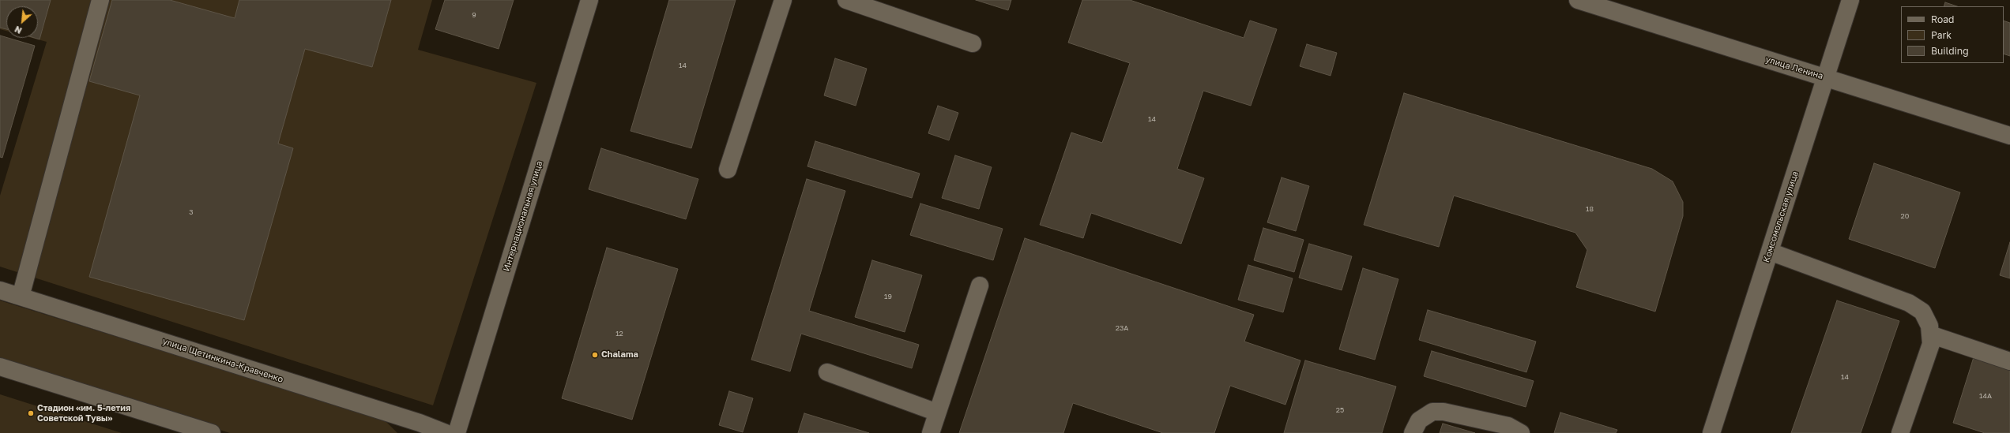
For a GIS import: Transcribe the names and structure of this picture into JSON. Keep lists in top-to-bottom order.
{
  "streets": {
    "street": [
      "улица Ленина",
      "Интернациональная улица",
      "Комсомольская улица",
      "улица Щетинкина-Кравченко"
    ]
  },
  "crossings": [
    ["улица Ленина", "Комсомольская улица"]
  ],
  "places": ["Chalama", "Стадион «им. 5-летия Советской Тувы»"],
  "house_numbers": [
    "9",
    "14",
    "14",
    "18",
    "3",
    "20",
    "19",
    "23А",
    "12",
    "14",
    "14А",
    "25"
  ],
  "legend": ["Road", "Park", "Building"],
  "north": "bottom left"
}
